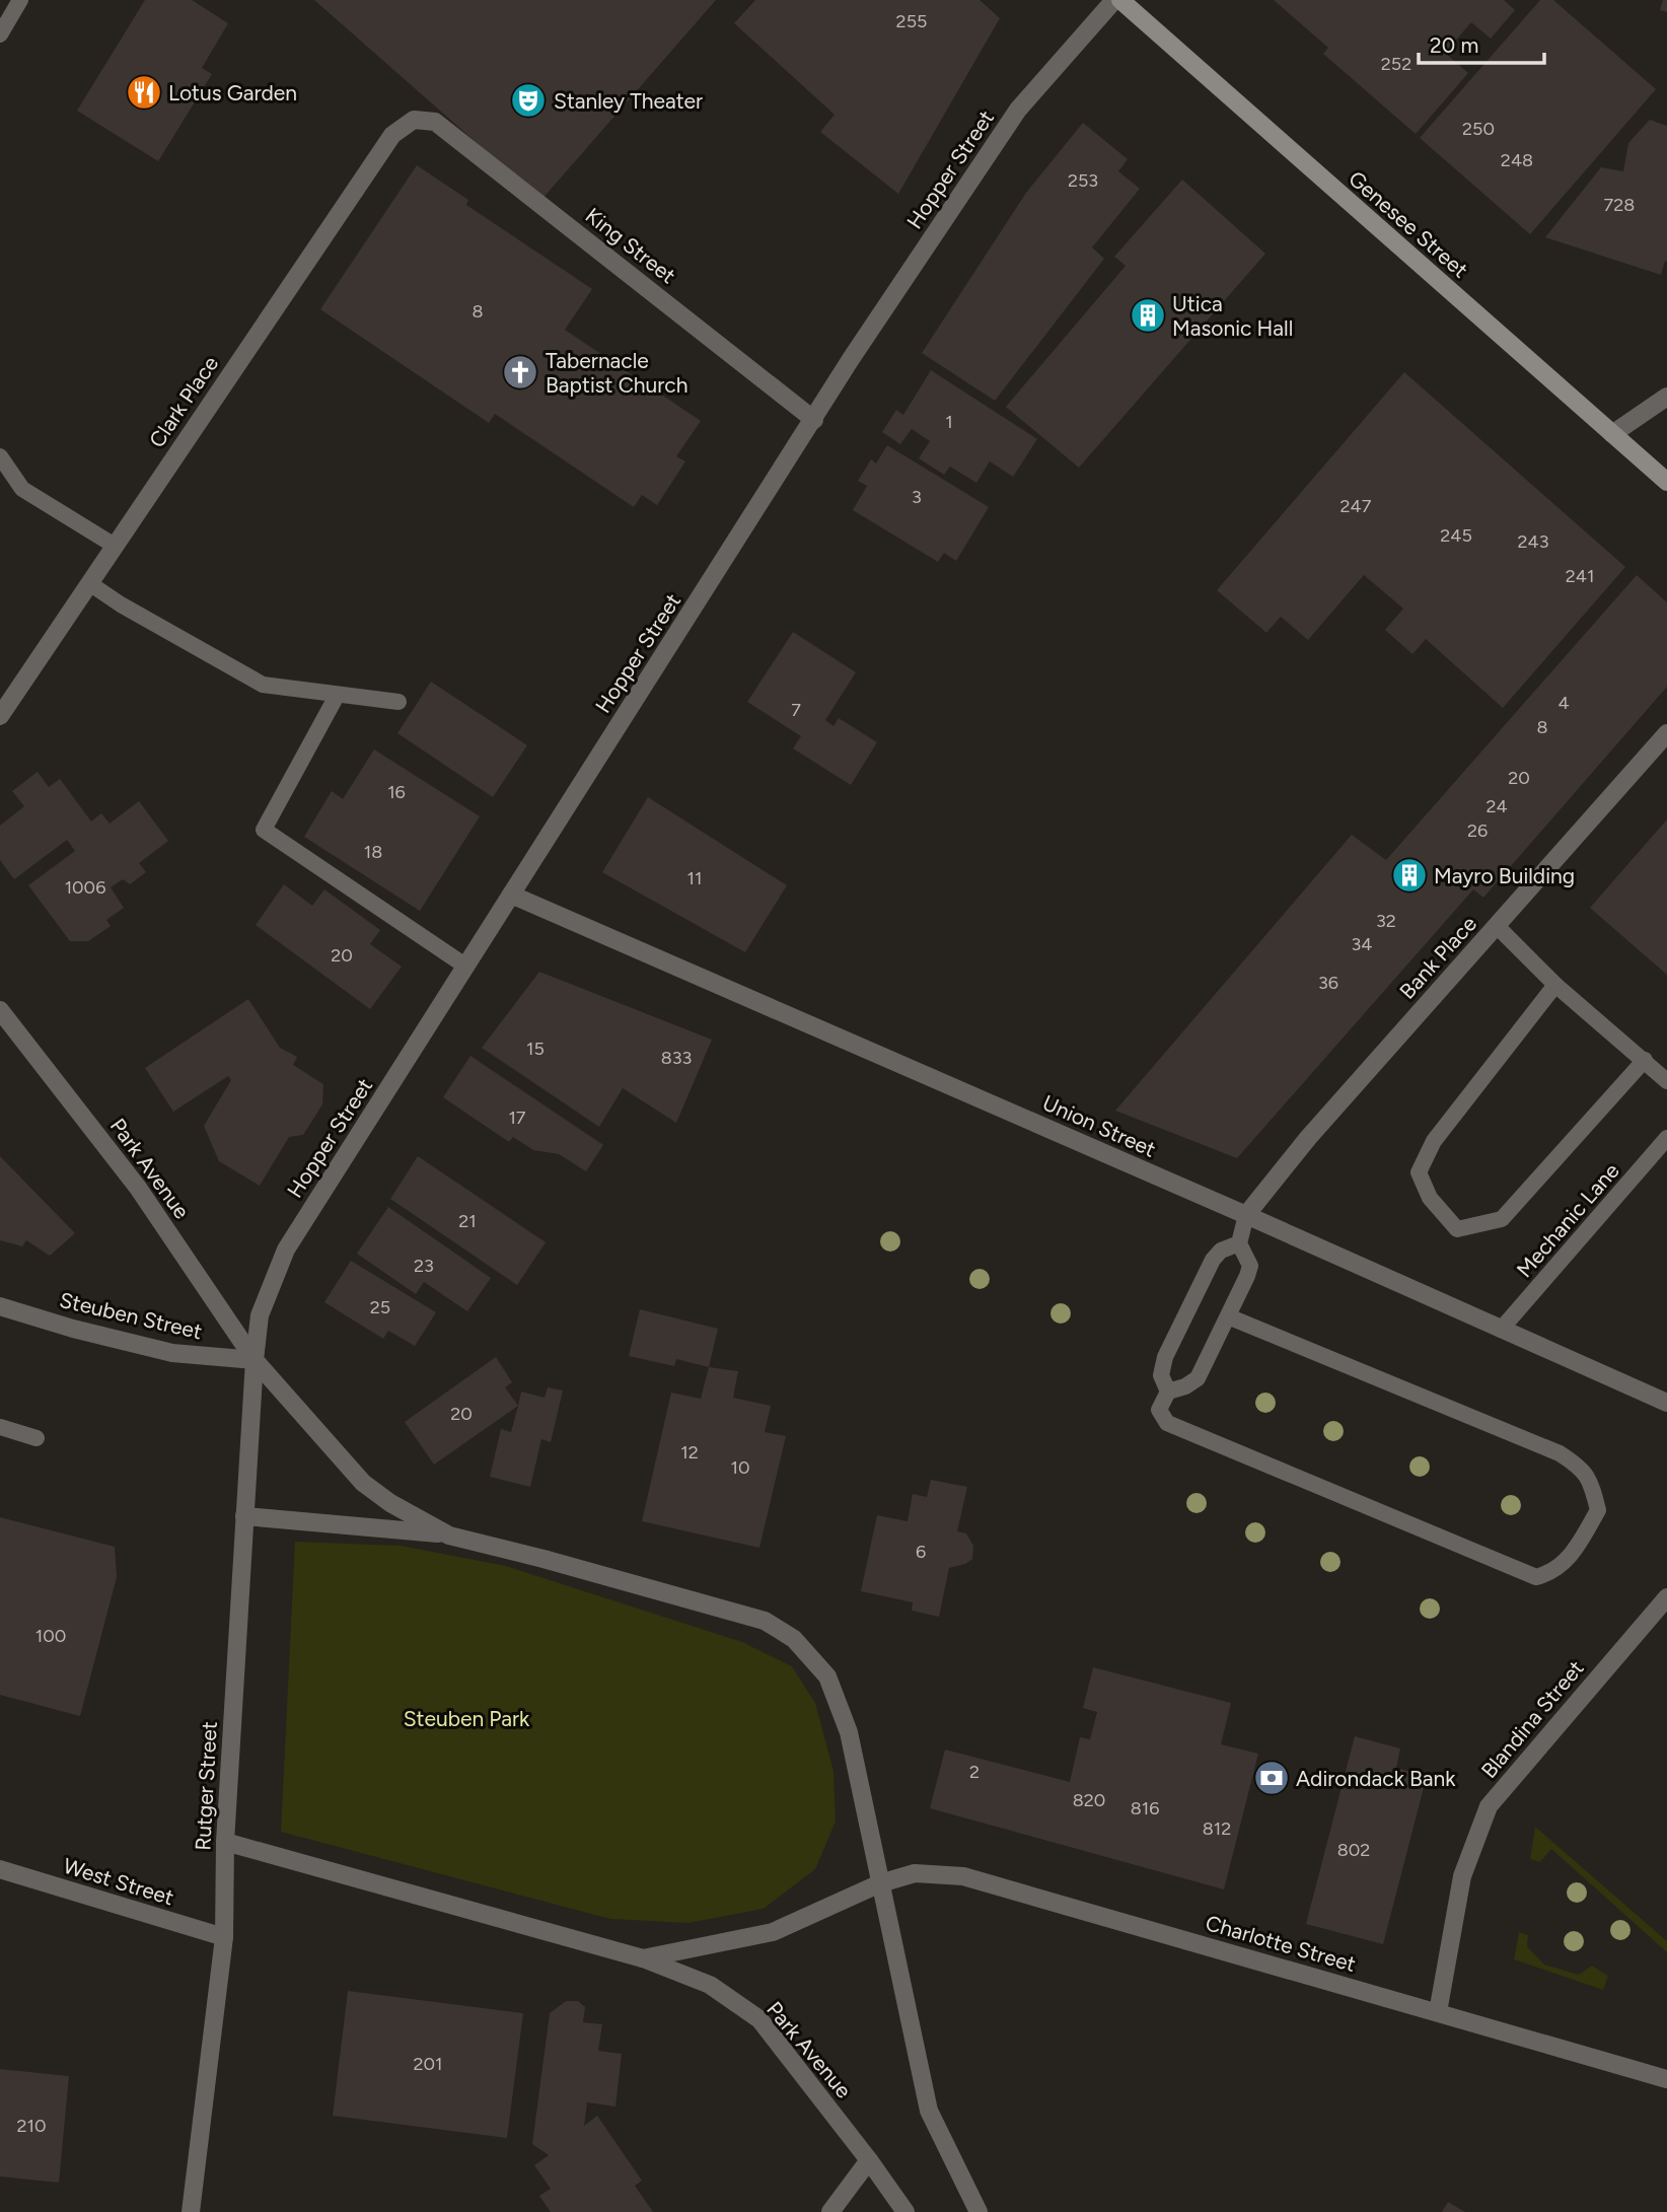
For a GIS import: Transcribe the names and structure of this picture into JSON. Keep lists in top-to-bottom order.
{
  "streets": {
    "main road": ["Genesee Street"],
    "street": [
      "Hopper Street",
      "King Street",
      "Clark Place",
      "Bank Place",
      "Union Street",
      "Park Avenue",
      "Steuben Street",
      "Blandina Street",
      "Rutger Street",
      "West Street",
      "Charlotte Street"
    ],
    "lane": ["Mechanic Lane"]
  },
  "crossings": [
    ["Hopper Street", "King Street"],
    ["Hopper Street", "Union Street"],
    ["Hopper Street", "Park Avenue"],
    ["Hopper Street", "Steuben Street"],
    ["Hopper Street", "Rutger Street"],
    ["King Street", "Clark Place"],
    ["Bank Place", "Union Street"],
    ["Union Street", "Mechanic Lane"],
    ["Park Avenue", "Steuben Street"],
    ["Park Avenue", "Rutger Street"],
    ["Steuben Street", "Rutger Street"],
    ["Blandina Street", "Charlotte Street"],
    ["Rutger Street", "West Street"]
  ],
  "parks": ["Steuben Park"],
  "places": {
    "restaurant": ["Lotus Garden"],
    "theatre": ["Stanley Theater"],
    "building": ["Utica Masonic Hall", "Mayro Building"],
    "church": ["Tabernacle Baptist Church"],
    "bank": ["Adirondack Bank"]
  },
  "house_numbers": [
    "255",
    "252",
    "250",
    "248",
    "253",
    "728",
    "8",
    "1",
    "3",
    "247",
    "245",
    "243",
    "241",
    "4",
    "7",
    "8",
    "20",
    "16",
    "24",
    "26",
    "18",
    "11",
    "1006",
    "32",
    "34",
    "20",
    "36",
    "15",
    "833",
    "17",
    "21",
    "23",
    "25",
    "20",
    "12",
    "10",
    "6",
    "100",
    "2",
    "820",
    "816",
    "812",
    "802",
    "201",
    "210"
  ],
  "scale_bar": "20 m"
}
